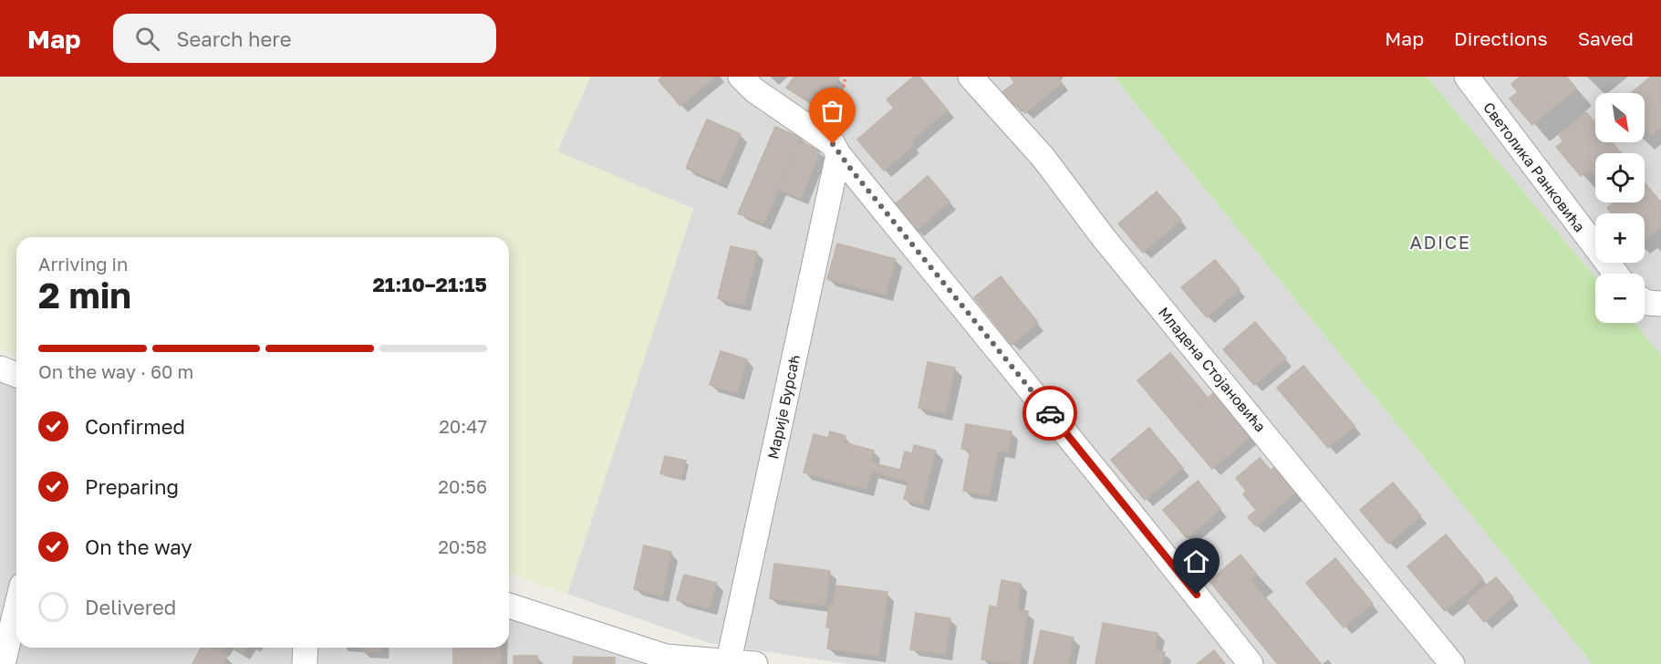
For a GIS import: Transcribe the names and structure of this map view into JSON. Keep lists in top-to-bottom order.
{
  "streets": {
    "street": ["Светолика Ранковића", "Младена Стојановића", "Марије Бурсаћ"]
  },
  "districts": ["ADICE"],
  "north": "bottom right",
  "page": {
    "header": "Map",
    "search": "Search here",
    "nav": ["Map", "Directions", "Saved"],
    "map_buttons": ["+", "−"],
    "heading": ["2 min", "Arriving in", "21:10–21:15"],
    "bar": "On the way · 60 m",
    "list": [
      ["Confirmed", "20:47"],
      ["Preparing", "20:56"],
      ["On the way", "20:58"],
      "Delivered"
    ]
  }
}
